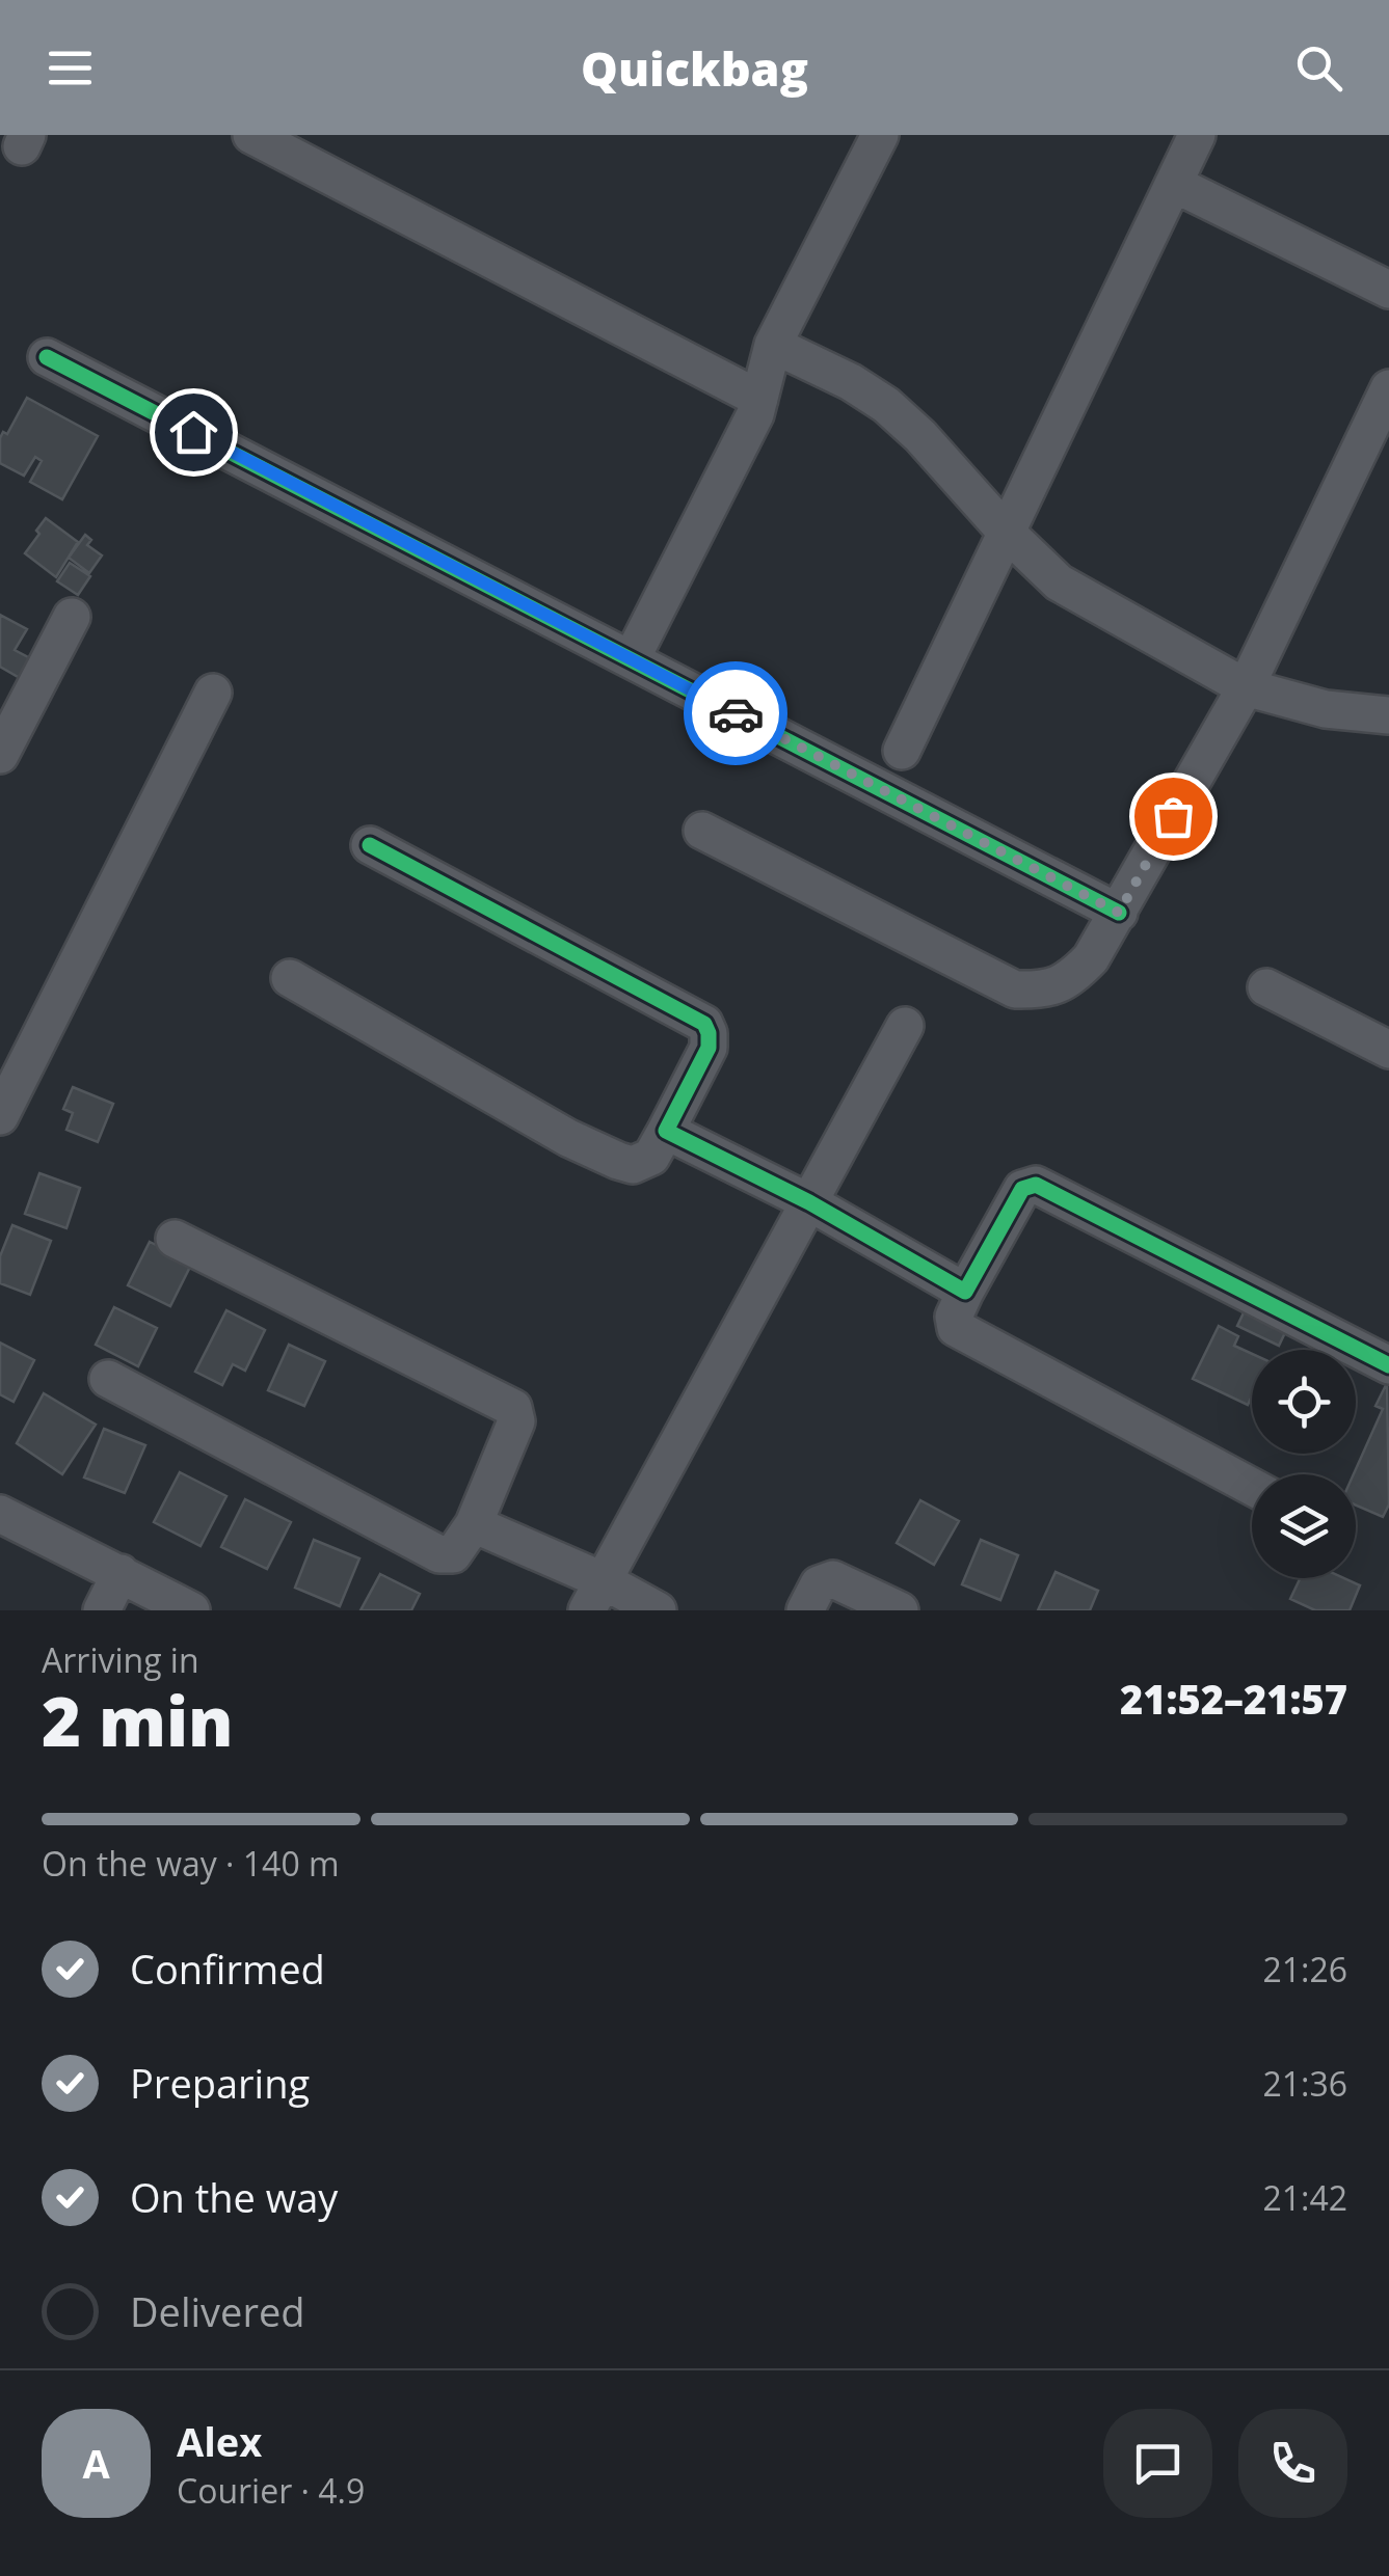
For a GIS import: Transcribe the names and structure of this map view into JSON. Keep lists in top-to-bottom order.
{
  "page": {
    "header": "Quickbag",
    "heading": ["2 min", "Arriving in", "21:52–21:57"],
    "panel": ["Alex", "Courier · 4.9"],
    "bar": "On the way · 140 m",
    "list": [
      ["Confirmed", "21:26"],
      ["Preparing", "21:36"],
      ["On the way", "21:42"],
      "Delivered"
    ],
    "round": "A"
  }
}
